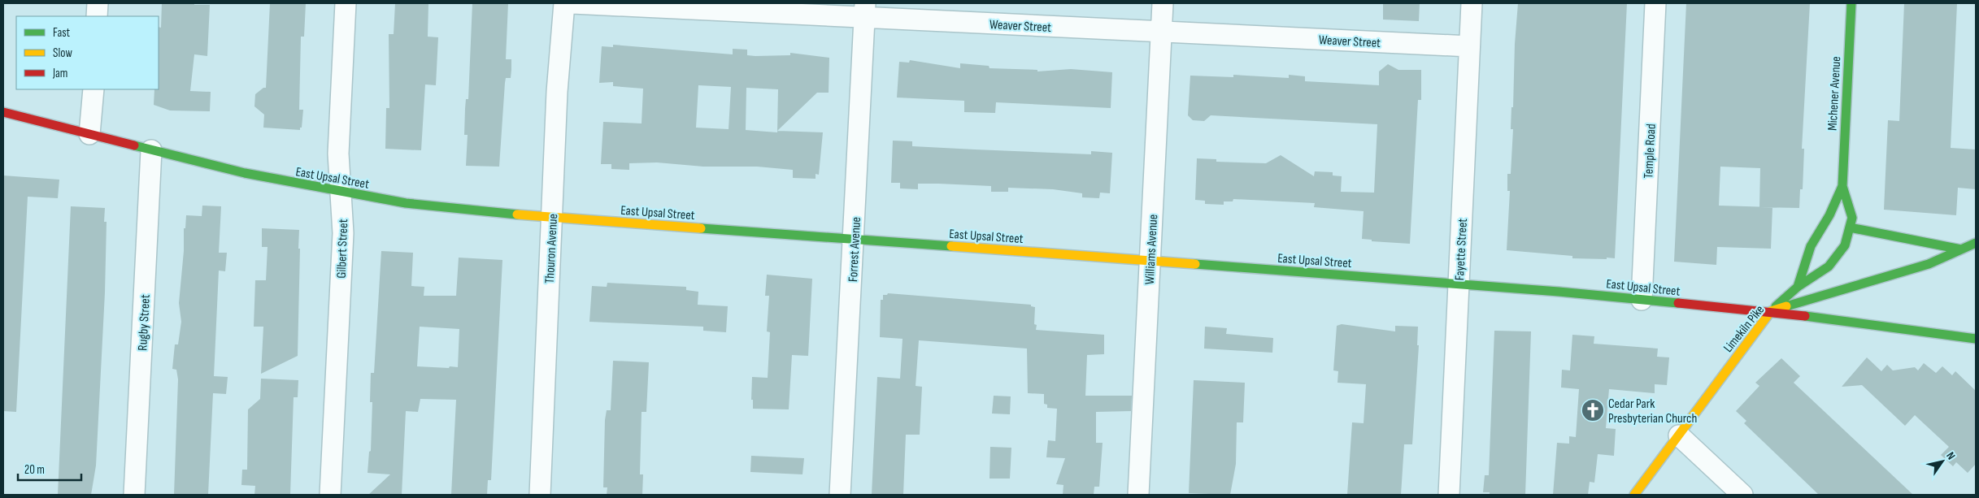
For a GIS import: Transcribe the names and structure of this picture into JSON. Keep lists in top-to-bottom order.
{
  "streets": {
    "street": [
      "Weaver Street",
      "Michener Avenue",
      "Temple Road",
      "East Upsal Street",
      "Gilbert Street",
      "Thouron Avenue",
      "Forrest Avenue",
      "Williams Avenue",
      "Fayette Street",
      "Rugby Street",
      "Limekiln Pike"
    ]
  },
  "crossings": [
    ["Weaver Street", "Forrest Avenue"],
    ["Weaver Street", "Williams Avenue"],
    ["Weaver Street", "Fayette Street"],
    ["Michener Avenue", "East Upsal Street"],
    ["Michener Avenue", "Limekiln Pike"],
    ["Temple Road", "East Upsal Street"],
    ["East Upsal Street", "Gilbert Street"],
    ["East Upsal Street", "Thouron Avenue"],
    ["East Upsal Street", "Forrest Avenue"],
    ["East Upsal Street", "Williams Avenue"],
    ["East Upsal Street", "Fayette Street"],
    ["East Upsal Street", "Rugby Street"],
    ["East Upsal Street", "Limekiln Pike"]
  ],
  "places": {
    "church": ["Cedar Park Presbyterian Church"]
  },
  "legend": ["Fast", "Slow", "Jam"],
  "scale_bar": "20 m",
  "north": "top right"
}
